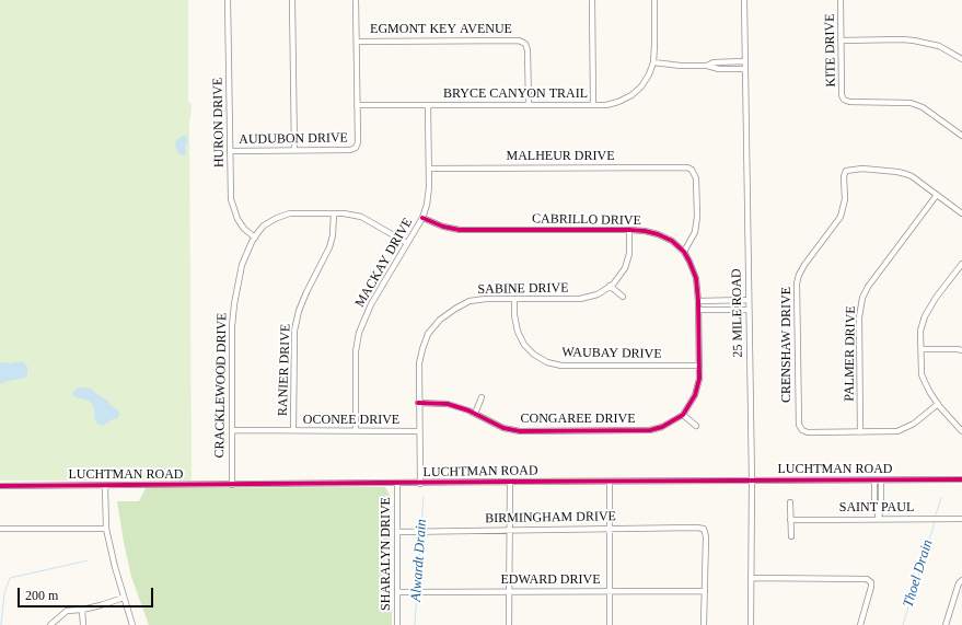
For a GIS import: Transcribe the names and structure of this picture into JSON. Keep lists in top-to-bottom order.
{
  "streets": {
    "street": [
      "EGMONT KEY AVENUE",
      "KITE DRIVE",
      "BRYCE CANYON TRAIL",
      "HURON DRIVE",
      "AUDUBON DRIVE",
      "MALHEUR DRIVE",
      "CABRILLO DRIVE",
      "MACKAY DRIVE",
      "SABINE DRIVE",
      "25 MILE ROAD",
      "CRENSHAW DRIVE",
      "WAUBAY DRIVE",
      "PALMER DRIVE",
      "RANIER DRIVE",
      "CRACKLEWOOD DRIVE",
      "CONGAREE DRIVE",
      "OCONEE DRIVE",
      "LUCHTMAN ROAD",
      "SAINT PAUL",
      "BIRMINGHAM DRIVE",
      "SHARALYN DRIVE",
      "EDWARD DRIVE"
    ]
  },
  "crossings": [
    ["EGMONT KEY AVENUE", "BRYCE CANYON TRAIL"],
    ["BRYCE CANYON TRAIL", "AUDUBON DRIVE"],
    ["BRYCE CANYON TRAIL", "MACKAY DRIVE"],
    ["HURON DRIVE", "AUDUBON DRIVE"],
    ["HURON DRIVE", "CRACKLEWOOD DRIVE"],
    ["MALHEUR DRIVE", "CABRILLO DRIVE"],
    ["MALHEUR DRIVE", "MACKAY DRIVE"],
    ["CABRILLO DRIVE", "MACKAY DRIVE"],
    ["CABRILLO DRIVE", "SABINE DRIVE"],
    ["CABRILLO DRIVE", "WAUBAY DRIVE"],
    ["CABRILLO DRIVE", "CONGAREE DRIVE"],
    ["MACKAY DRIVE", "CRACKLEWOOD DRIVE"],
    ["MACKAY DRIVE", "OCONEE DRIVE"],
    ["SABINE DRIVE", "WAUBAY DRIVE"],
    ["SABINE DRIVE", "CONGAREE DRIVE"],
    ["SABINE DRIVE", "OCONEE DRIVE"],
    ["SABINE DRIVE", "LUCHTMAN ROAD"],
    ["25 MILE ROAD", "LUCHTMAN ROAD"],
    ["CRENSHAW DRIVE", "PALMER DRIVE"],
    ["RANIER DRIVE", "CRACKLEWOOD DRIVE"],
    ["RANIER DRIVE", "OCONEE DRIVE"],
    ["CRACKLEWOOD DRIVE", "OCONEE DRIVE"],
    ["CRACKLEWOOD DRIVE", "LUCHTMAN ROAD"],
    ["LUCHTMAN ROAD", "SHARALYN DRIVE"],
    ["BIRMINGHAM DRIVE", "SHARALYN DRIVE"],
    ["BIRMINGHAM DRIVE", "EDWARD DRIVE"],
    ["SHARALYN DRIVE", "EDWARD DRIVE"]
  ],
  "water": ["Alwardt Drain", "Thoel Drain"],
  "scale_bar": "200 m"
}
